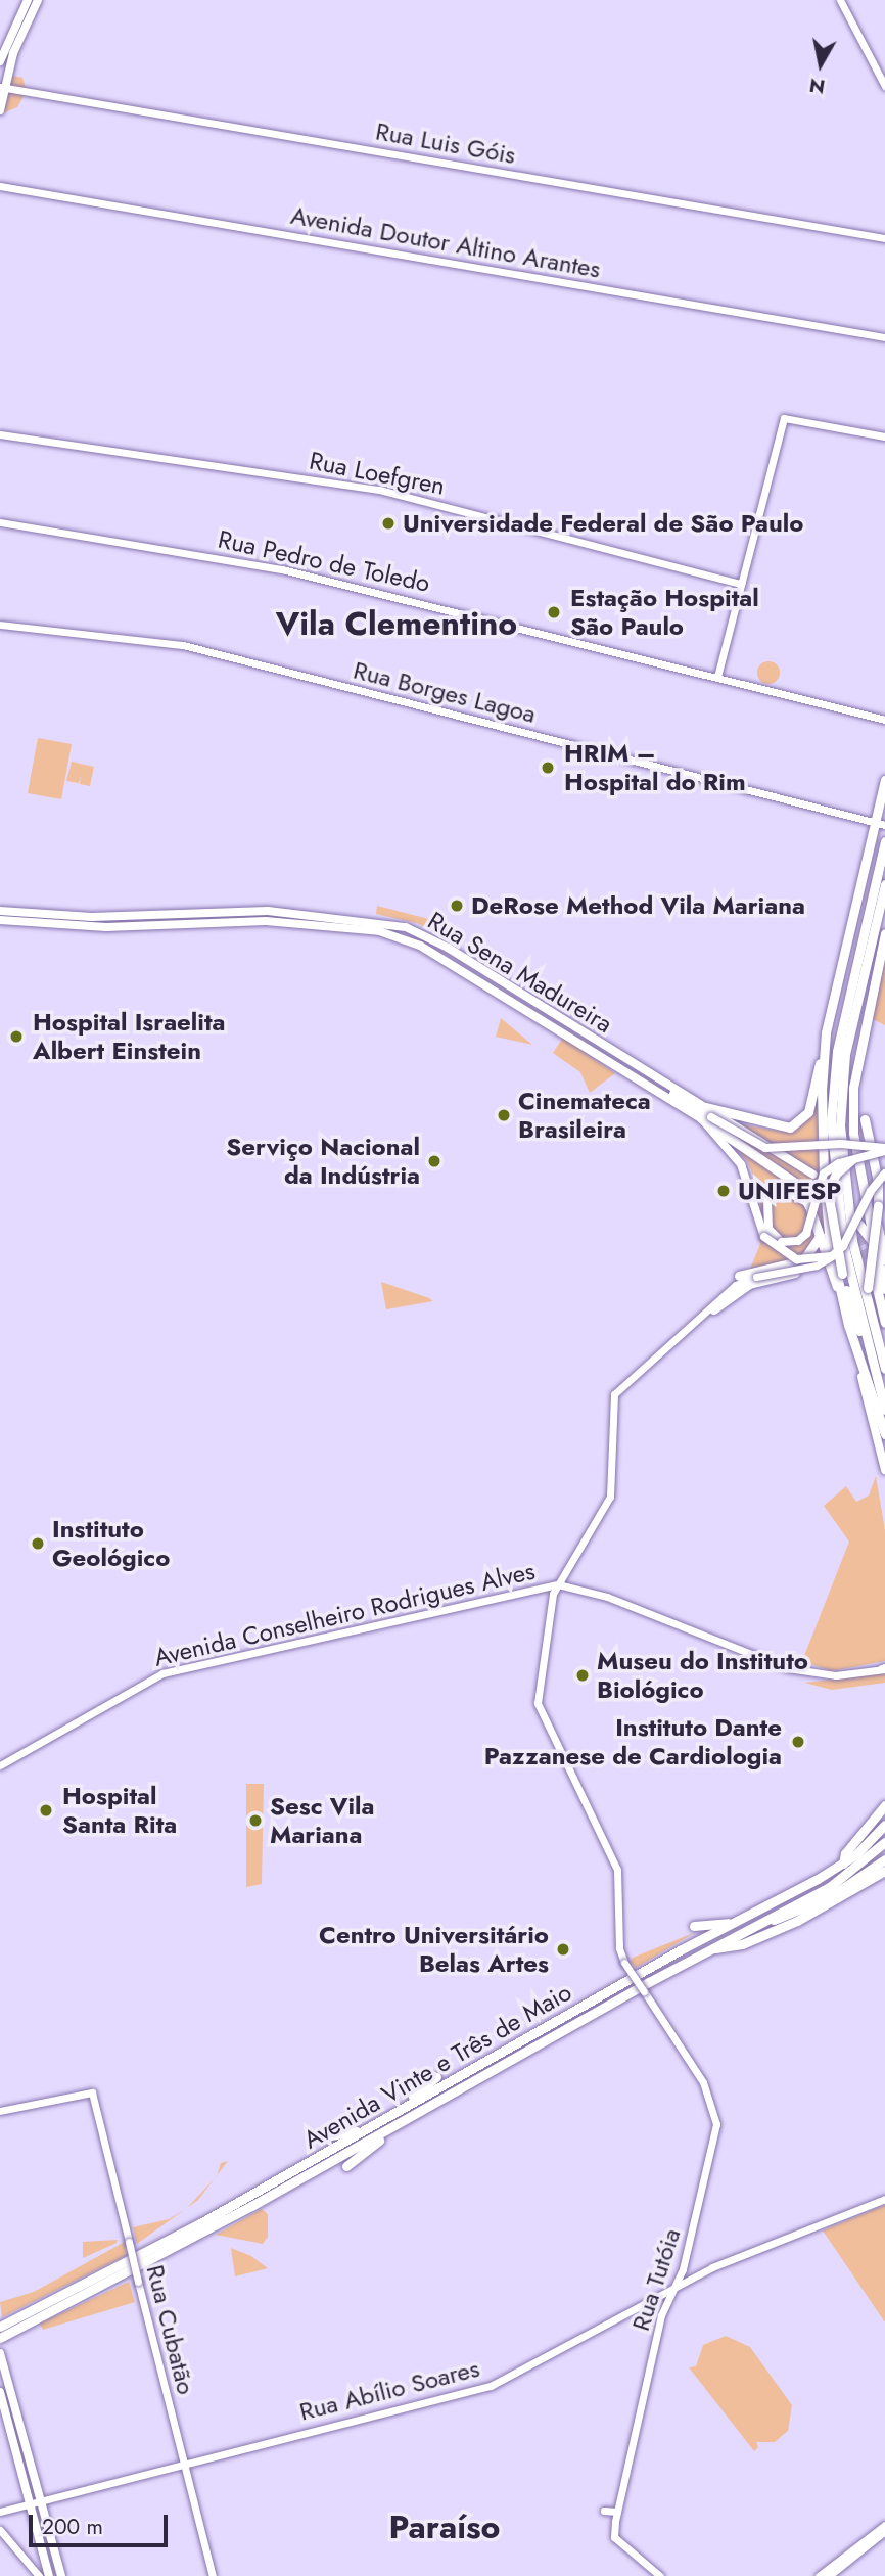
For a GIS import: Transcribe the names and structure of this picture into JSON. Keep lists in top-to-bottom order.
{
  "streets": {
    "highway": ["Avenida Vinte e Três de Maio"],
    "main road": ["Rua Sena Madureira"],
    "street": [
      "Rua Luis Góis",
      "Avenida Doutor Altino Arantes",
      "Rua Loefgren",
      "Rua Pedro de Toledo",
      "Rua Borges Lagoa",
      "Avenida Conselheiro Rodrigues Alves",
      "Rua Tutóia",
      "Rua Cubatão",
      "Rua Abílio Soares"
    ]
  },
  "crossings": [
    ["Avenida Conselheiro Rodrigues Alves", "Rua Tutóia"],
    ["Rua Tutóia", "Rua Abílio Soares"],
    ["Rua Cubatão", "Rua Abílio Soares"]
  ],
  "districts": ["Vila Clementino", "Paraíso"],
  "places": [
    "Universidade Federal de São Paulo",
    "Estação Hospital São Paulo",
    "HRIM – Hospital do Rim",
    "DeRose Method Vila Mariana",
    "Hospital Israelita Albert Einstein",
    "Cinemateca Brasileira",
    "Serviço Nacional da Indústria",
    "UNIFESP",
    "Instituto Geológico",
    "Museu do Instituto Biológico",
    "Instituto Dante Pazzanese de Cardiologia",
    "Hospital Santa Rita",
    "Sesc Vila Mariana",
    "Centro Universitário Belas Artes"
  ],
  "scale_bar": "200 m",
  "north": "bottom"
}
